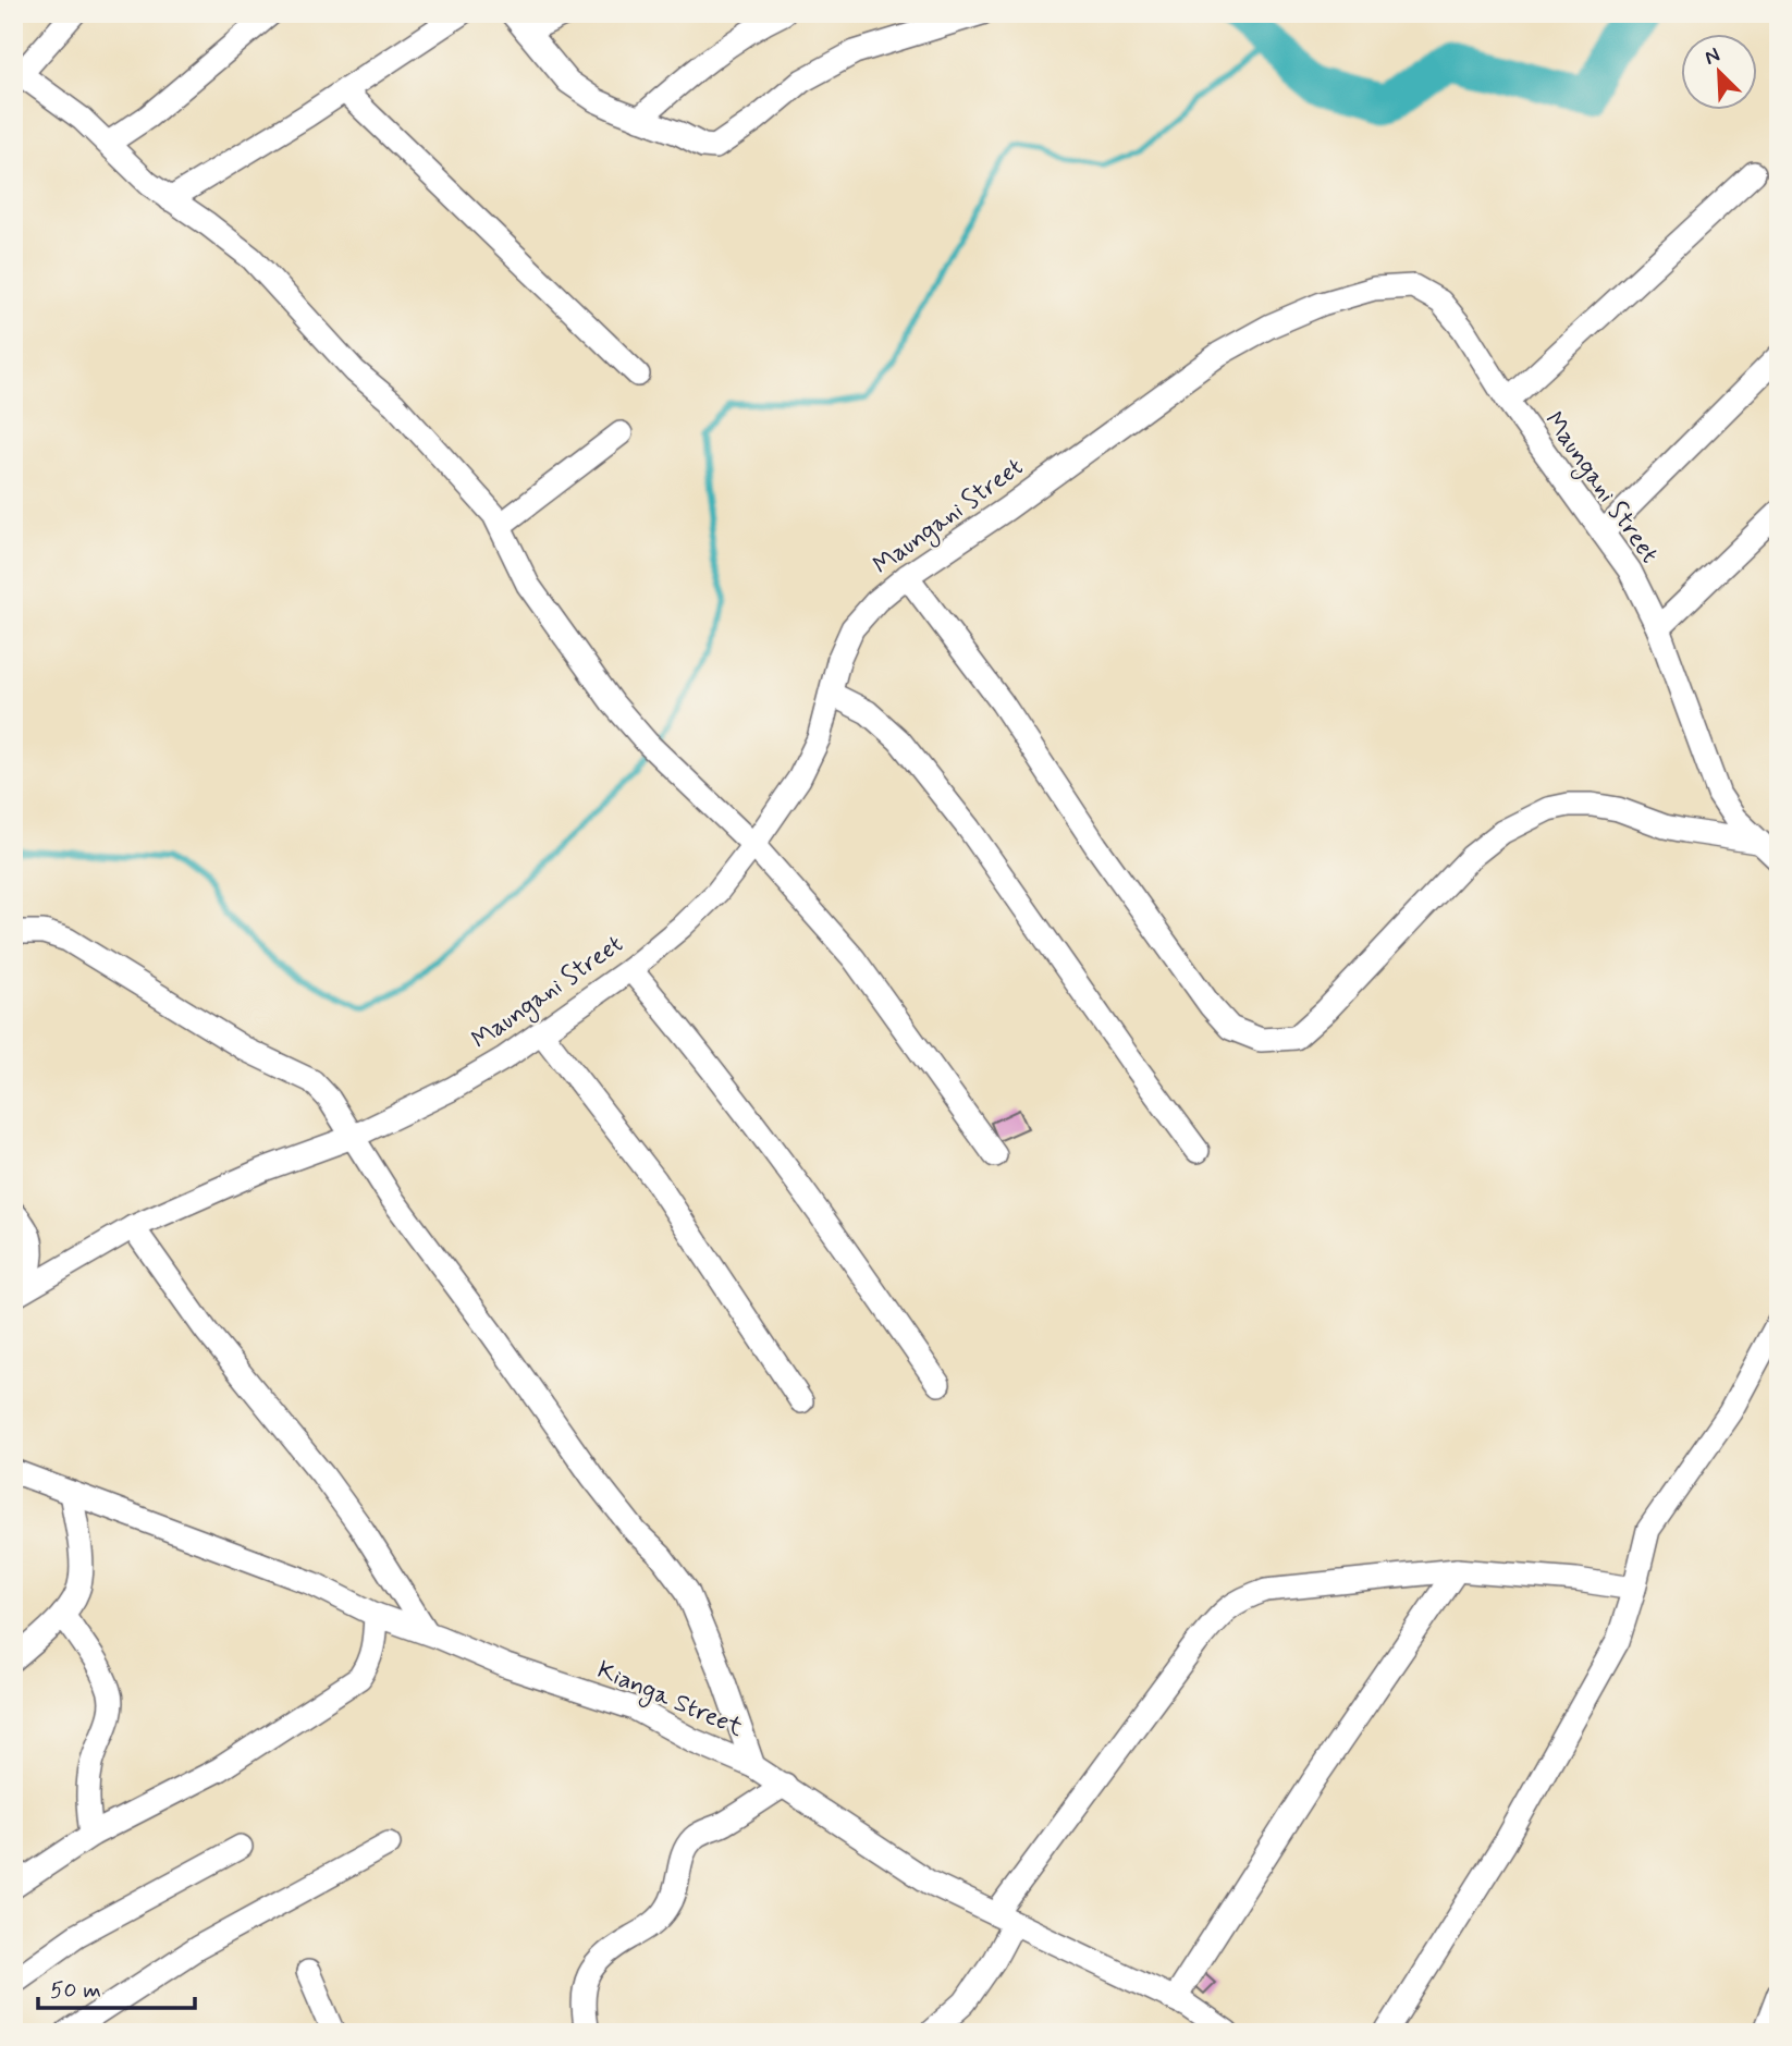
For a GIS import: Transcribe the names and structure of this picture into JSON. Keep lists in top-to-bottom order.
{
  "streets": {
    "street": ["Maungani Street", "Kianga Street"]
  },
  "scale_bar": "50 m",
  "north": "top left"
}
